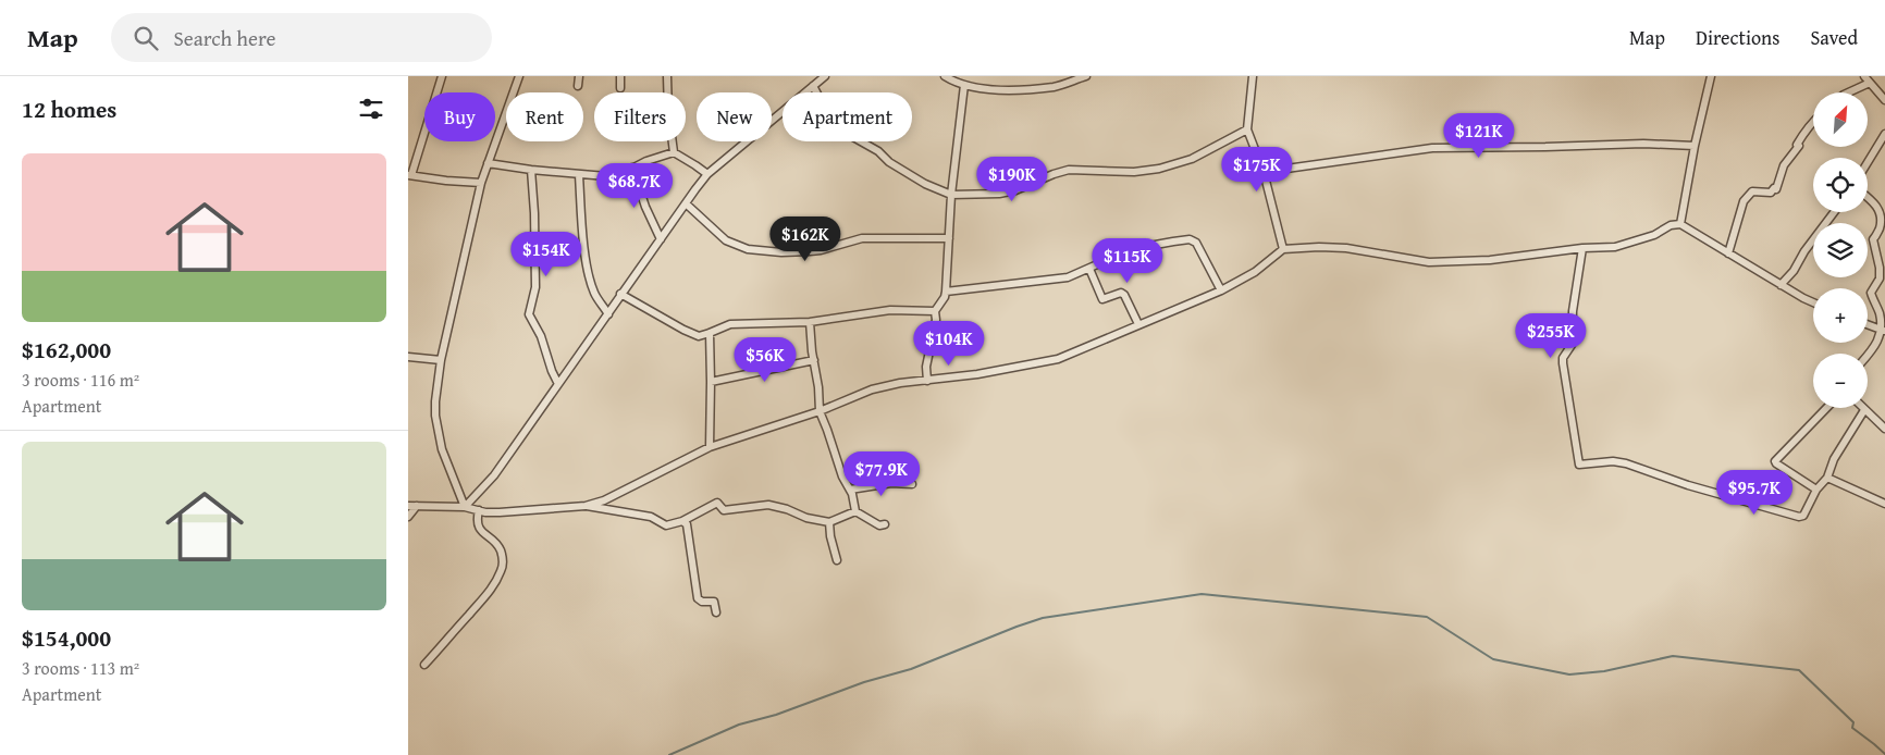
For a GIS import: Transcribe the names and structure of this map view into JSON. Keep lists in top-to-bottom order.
{
  "north": "top right",
  "page": {
    "header": "Map",
    "search": "Search here",
    "nav": ["Map", "Directions", "Saved"],
    "heading": "12 homes",
    "map_buttons": ["+", "−"],
    "chip": [
      "Buy",
      "Rent",
      "Filters",
      "New",
      "Apartment"
    ],
    "price": [
      "$121K",
      "$175K",
      "$190K",
      "$68.7K",
      "$162K",
      "$154K",
      "$115K",
      "$255K",
      "$104K",
      "$56K",
      "$77.9K",
      "$95.7K"
    ],
    "list": [
      {
        "name": "$162,000",
        "note": "3 rooms · 116 m² · Apartment"
      },
      {
        "name": "$154,000",
        "note": "3 rooms · 113 m² · Apartment"
      }
    ]
  }
}
